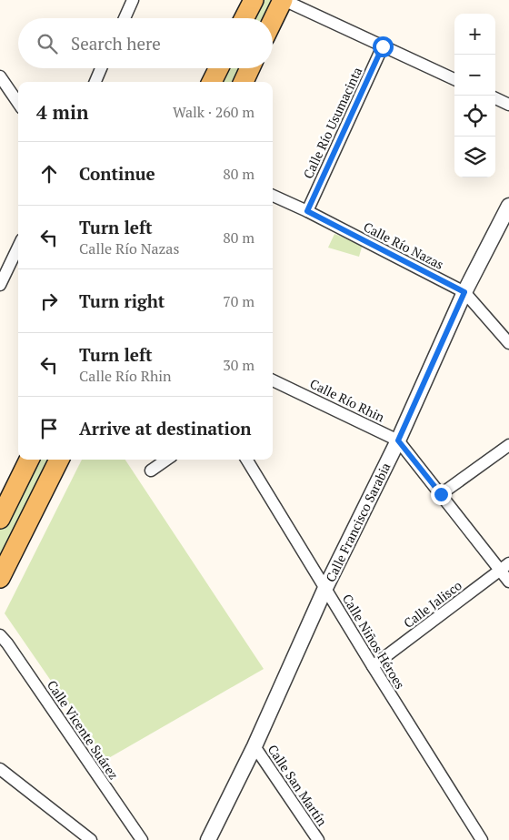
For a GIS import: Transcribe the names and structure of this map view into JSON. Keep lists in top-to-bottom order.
{
  "streets": {
    "street": [
      "Calle Río Usumacinta",
      "Calle Río Nazas",
      "Calle Río Rhin",
      "Calle Francisco Sarabia",
      "Calle Jalisco",
      "Calle Niños Héroes",
      "Calle Vicente Suárez",
      "Calle San Martín"
    ]
  },
  "crossings": [
    ["Calle Río Usumacinta", "Calle Río Nazas"],
    ["Calle Río Nazas", "Calle Francisco Sarabia"],
    ["Calle Río Rhin", "Calle Francisco Sarabia"],
    ["Calle Río Rhin", "Calle Jalisco"],
    ["Calle Francisco Sarabia", "Calle Niños Héroes"],
    ["Calle Francisco Sarabia", "Calle San Martín"],
    ["Calle Jalisco", "Calle Niños Héroes"]
  ],
  "page": {
    "map_buttons": ["+", "−"],
    "search": "Search here",
    "heading": ["4 min", "Walk · 260 m"],
    "list": [
      ["Continue", "80 m"],
      ["Turn left", "Calle Río Nazas", "80 m"],
      ["Turn right", "70 m"],
      ["Turn left", "Calle Río Rhin", "30 m"],
      "Arrive at destination"
    ]
  }
}
